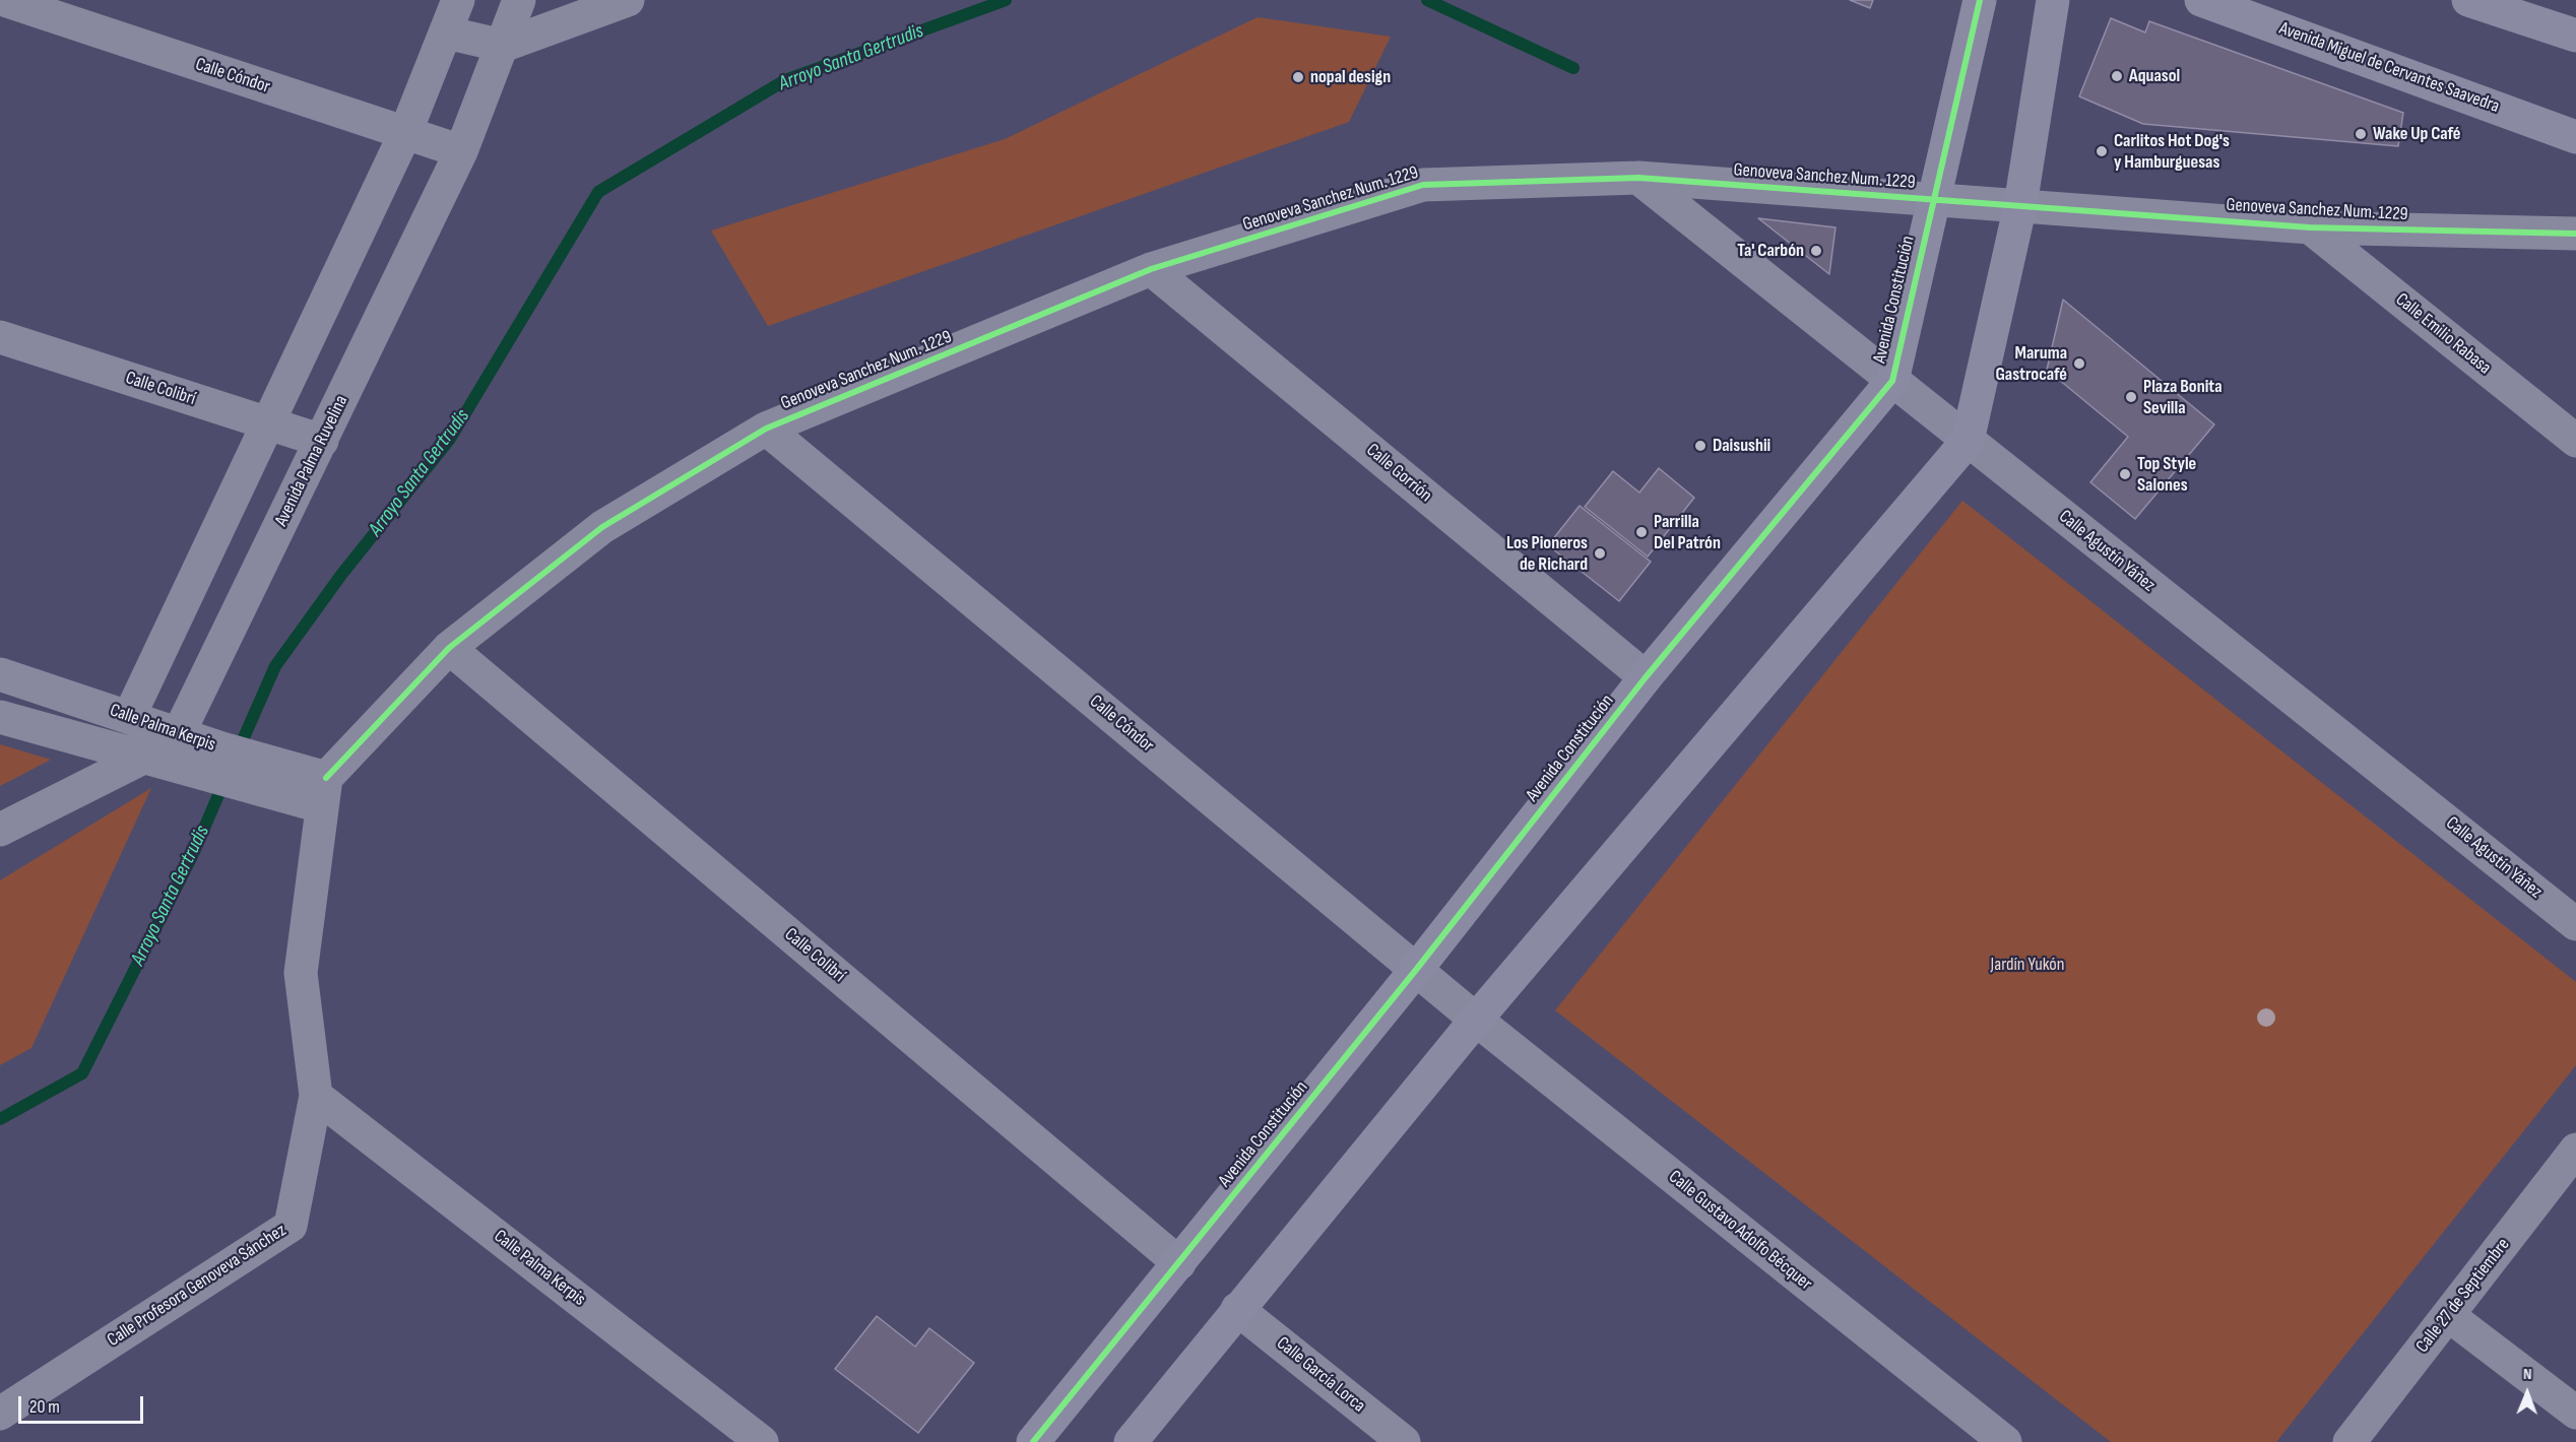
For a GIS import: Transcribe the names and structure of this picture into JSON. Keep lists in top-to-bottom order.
{
  "streets": {
    "street": [
      "Avenida Miguel de Cervantes Saavedra",
      "Calle Cóndor",
      "Genoveva Sanchez Num. 1229",
      "Avenida Constitución",
      "Calle Emilio Rabasa",
      "Calle Colibrí",
      "Avenida Palma Ruvelina",
      "Calle Gorrión",
      "Calle Agustín Yáñez",
      "Calle Palma Kerpis",
      "Calle Gustavo Adolfo Bécquer",
      "Calle Profesora Genoveva Sánchez",
      "Calle 27 de Septiembre",
      "Calle García Lorca"
    ]
  },
  "crossings": [
    ["Calle Cóndor", "Genoveva Sanchez Num. 1229"],
    ["Calle Cóndor", "Avenida Constitución"],
    ["Calle Cóndor", "Avenida Palma Ruvelina"],
    ["Calle Cóndor", "Calle Gustavo Adolfo Bécquer"],
    ["Genoveva Sanchez Num. 1229", "Avenida Constitución"],
    ["Genoveva Sanchez Num. 1229", "Calle Emilio Rabasa"],
    ["Genoveva Sanchez Num. 1229", "Calle Colibrí"],
    ["Genoveva Sanchez Num. 1229", "Calle Gorrión"],
    ["Genoveva Sanchez Num. 1229", "Calle Agustín Yáñez"],
    ["Genoveva Sanchez Num. 1229", "Calle Palma Kerpis"],
    ["Genoveva Sanchez Num. 1229", "Calle Profesora Genoveva Sánchez"],
    ["Avenida Constitución", "Calle Colibrí"],
    ["Avenida Constitución", "Calle Gorrión"],
    ["Avenida Constitución", "Calle Agustín Yáñez"],
    ["Calle Colibrí", "Avenida Palma Ruvelina"],
    ["Avenida Palma Ruvelina", "Calle Palma Kerpis"],
    ["Calle Palma Kerpis", "Calle Profesora Genoveva Sánchez"]
  ],
  "water": ["Arroyo Santa Gertrudis"],
  "parks": ["Jardín Yukón"],
  "places": [
    "Aquasol",
    "nopal design",
    "Wake Up Café",
    "Carlitos Hot Dog's y Hamburguesas",
    "Ta' Carbón",
    "Maruma Gastrocafé",
    "Plaza Bonita Sevilla",
    "Daisushii",
    "Top Style Salones",
    "Parrilla Del Patrón",
    "Los Pioneros de Richard"
  ],
  "scale_bar": "20 m",
  "north": "top"
}
